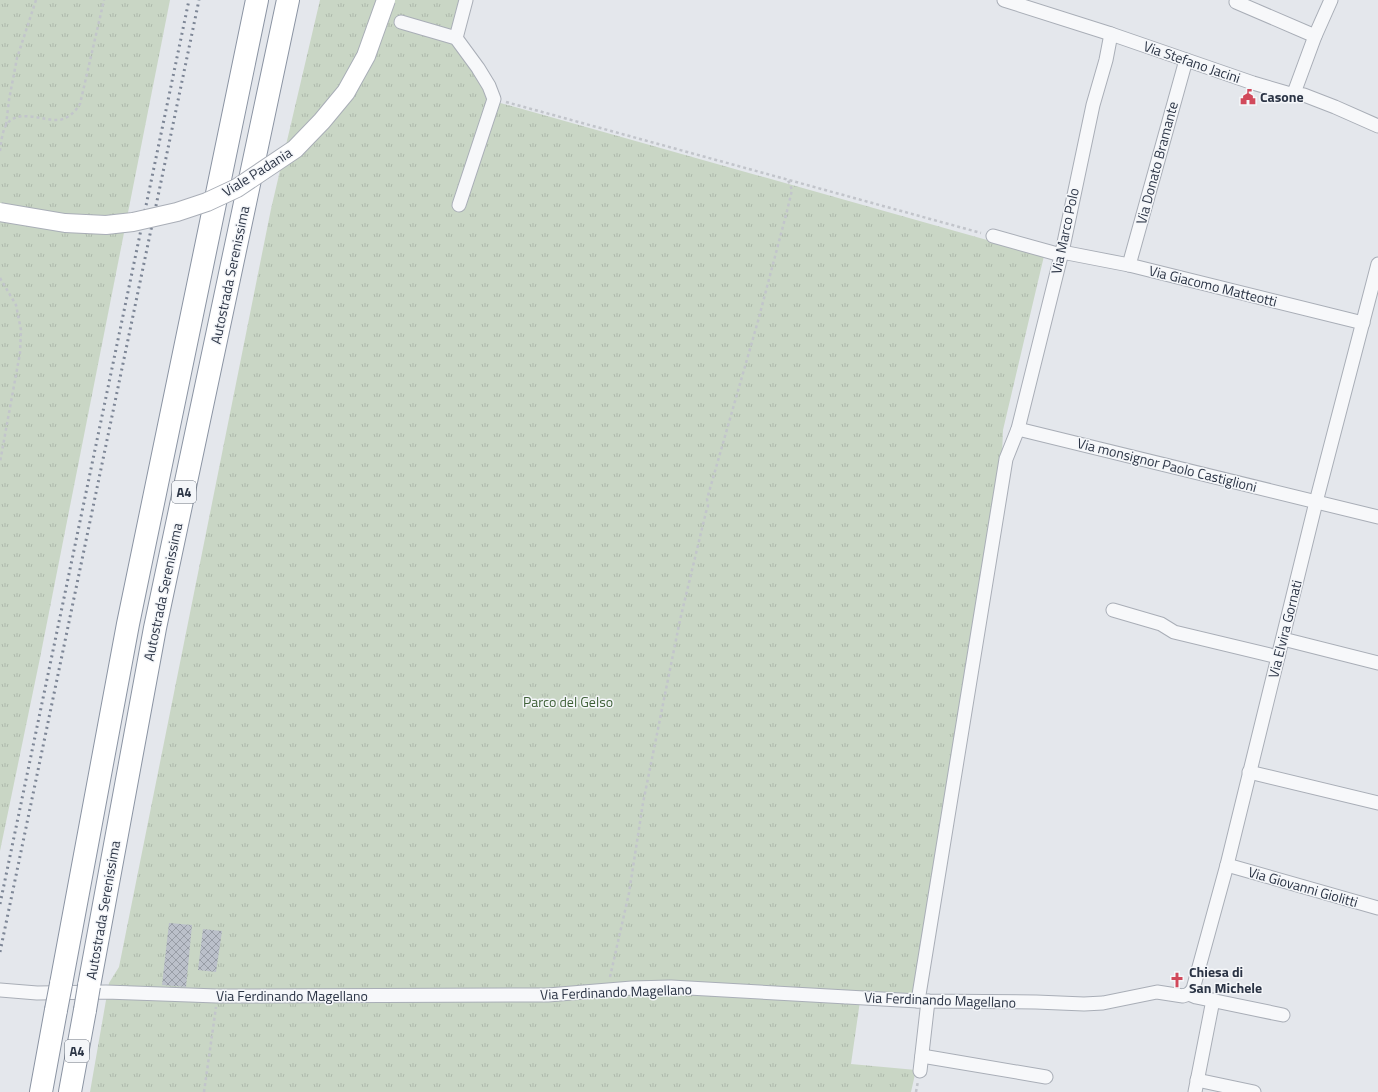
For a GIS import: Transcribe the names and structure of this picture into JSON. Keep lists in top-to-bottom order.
{
  "streets": {
    "highway": ["Autostrada Serenissima", "A4"],
    "street": [
      "Via Stefano Jacini",
      "Via Donato Bramante",
      "Viale Padania",
      "Via Marco Polo",
      "Via Giacomo Matteotti",
      "Via monsignor Paolo Castiglioni",
      "Via Elvira Gornati",
      "Via Giovanni Giolitti",
      "Via Ferdinando Magellano"
    ]
  },
  "crossings": [
    ["Via Stefano Jacini", "Via Donato Bramante"],
    ["Via Stefano Jacini", "Via Marco Polo"],
    ["Via Donato Bramante", "Via Giacomo Matteotti"],
    ["Via Marco Polo", "Via Giacomo Matteotti"],
    ["Via Marco Polo", "Via monsignor Paolo Castiglioni"],
    ["Via Marco Polo", "Via Ferdinando Magellano"],
    ["Via Giacomo Matteotti", "Via Elvira Gornati"],
    ["Via monsignor Paolo Castiglioni", "Via Elvira Gornati"],
    ["Via Elvira Gornati", "Via Giovanni Giolitti"],
    ["Via Elvira Gornati", "Via Ferdinando Magellano"]
  ],
  "parks": ["Parco del Gelso"],
  "places": {
    "public building": ["Casone"],
    "church": ["Chiesa di San Michele"]
  }
}
